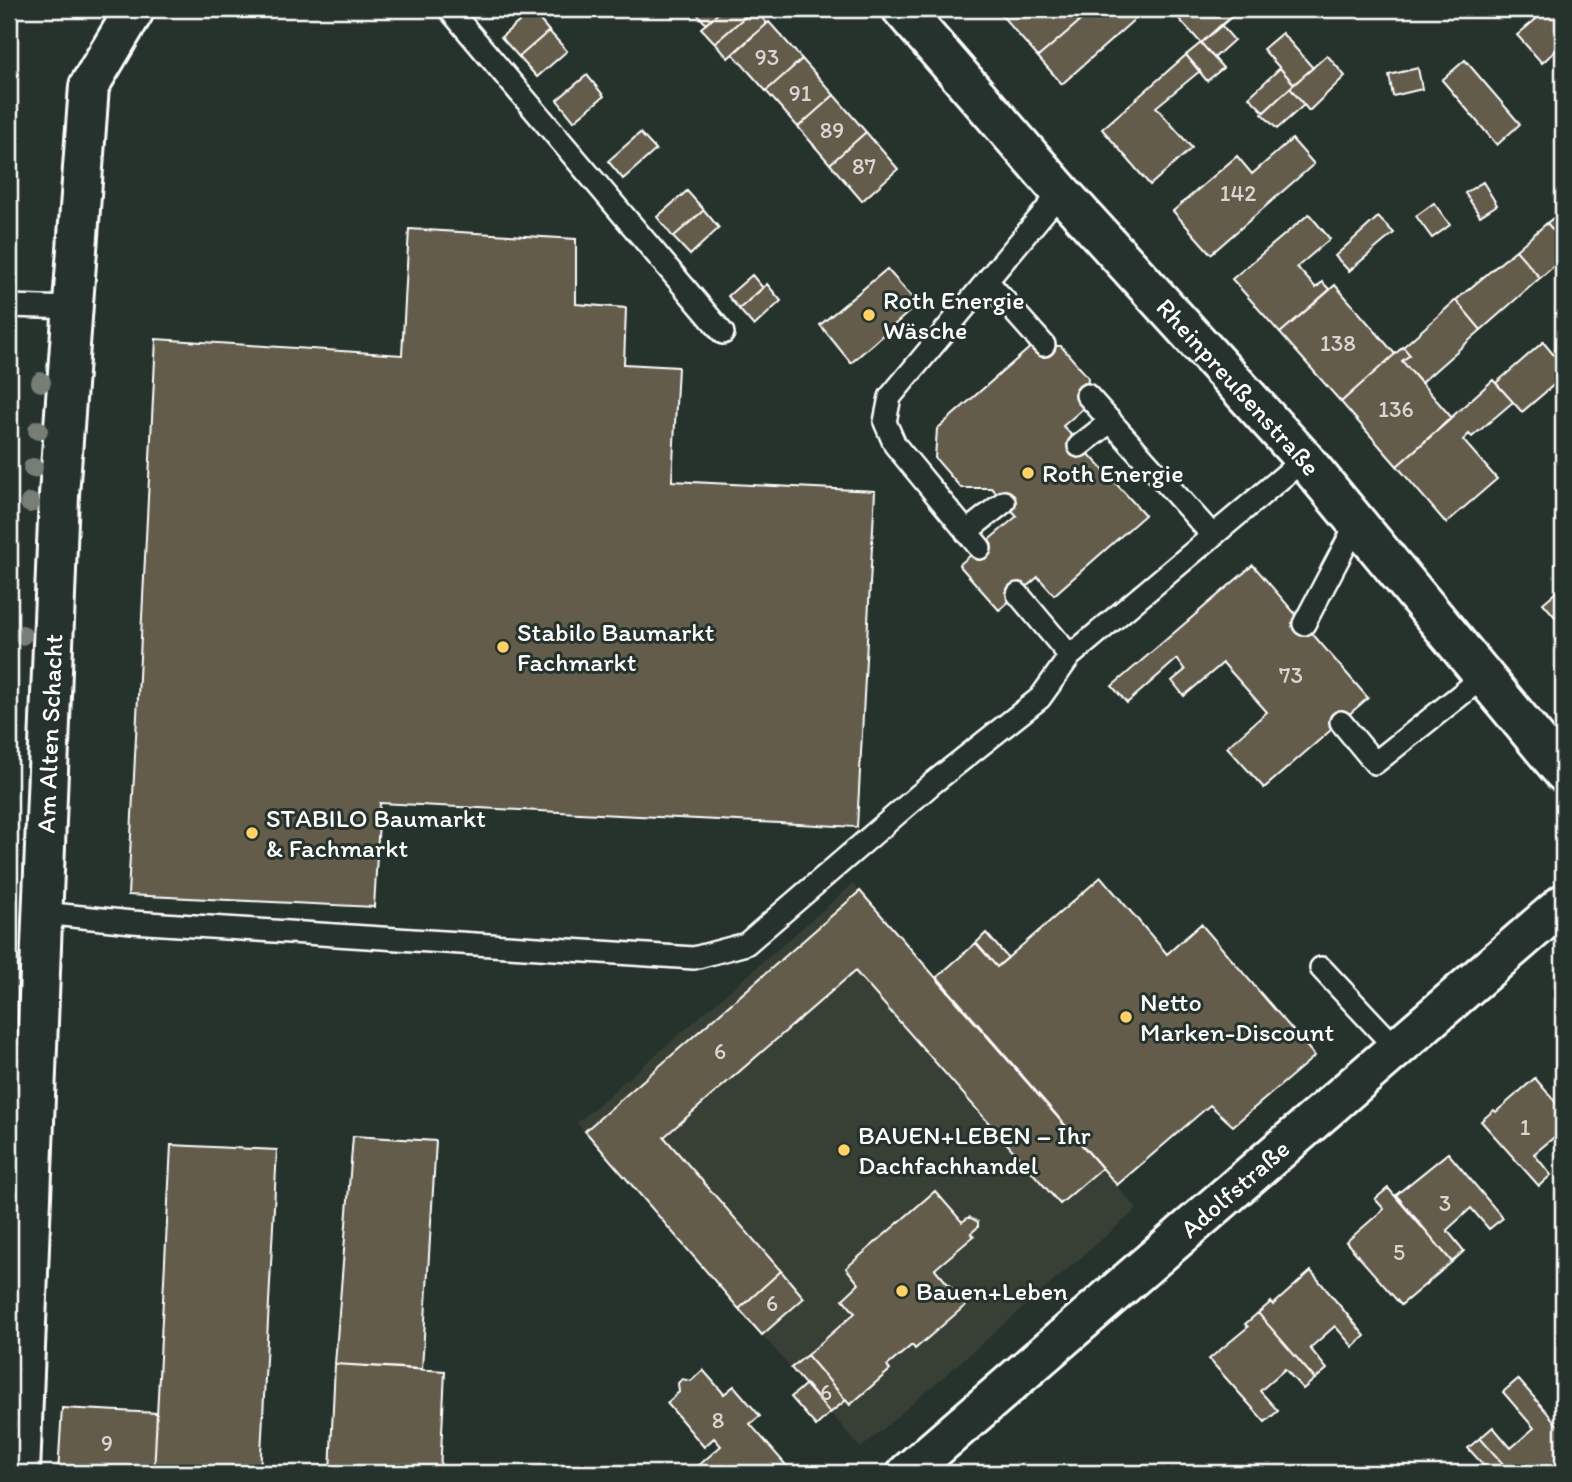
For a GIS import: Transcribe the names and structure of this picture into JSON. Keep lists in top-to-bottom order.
{
  "streets": {
    "street": ["Rheinpreußenstraße", "Am Alten Schacht", "Adolfstraße"]
  },
  "places": [
    "Roth Energie Wäsche",
    "Roth Energie",
    "Stabilo Baumarkt Fachmarkt",
    "STABILO Baumarkt & Fachmarkt",
    "Netto Marken-Discount",
    "BAUEN+LEBEN – Ihr Dachfachhandel",
    "Bauen+Leben"
  ],
  "house_numbers": [
    "93",
    "91",
    "89",
    "87",
    "142",
    "138",
    "136",
    "73",
    "6",
    "1",
    "3",
    "5",
    "6",
    "6",
    "8",
    "9"
  ]
}
